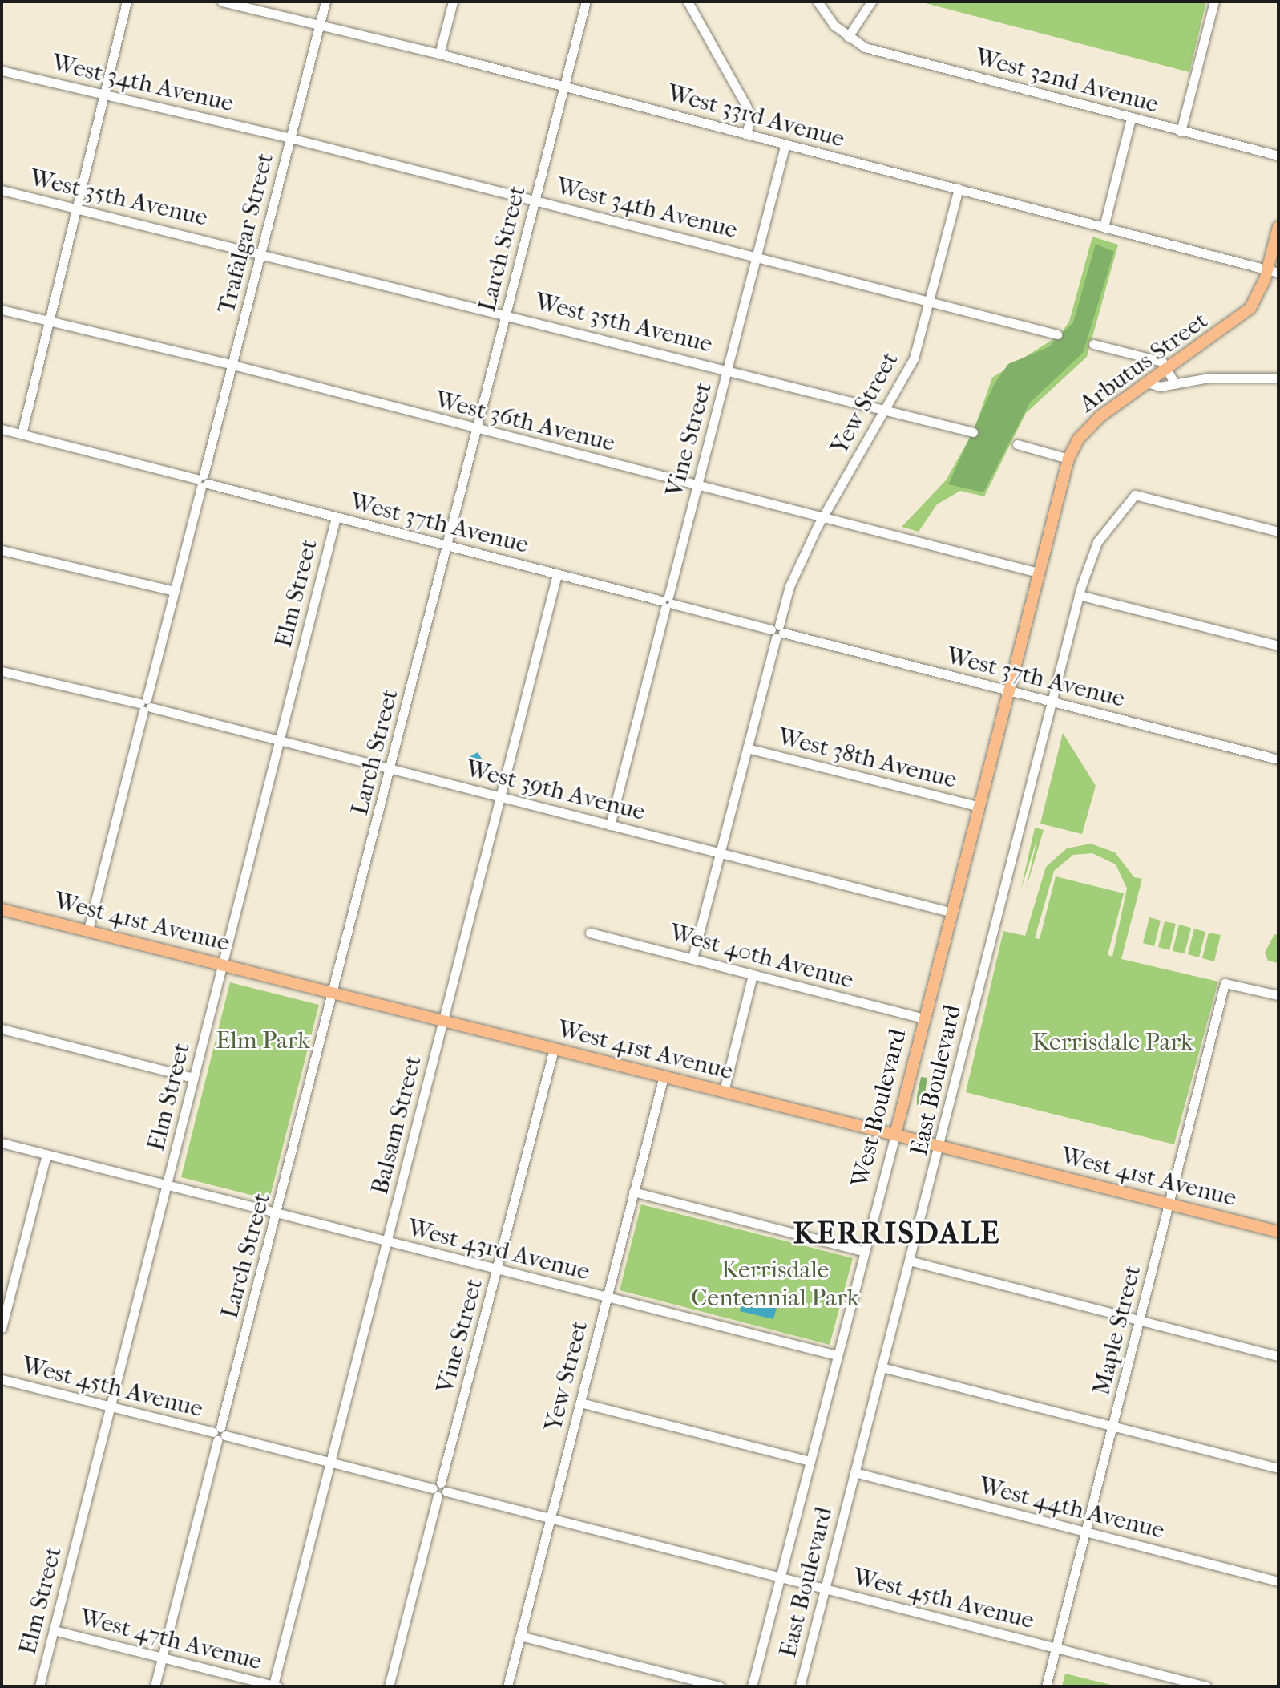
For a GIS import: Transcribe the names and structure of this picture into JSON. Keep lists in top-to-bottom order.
{
  "streets": {
    "main road": ["Arbutus Street", "West 41st Avenue", "West Boulevard"],
    "street": [
      "West 32nd Avenue",
      "West 34th Avenue",
      "West 33rd Avenue",
      "West 35th Avenue",
      "Trafalgar Street",
      "Larch Street",
      "Yew Street",
      "West 36th Avenue",
      "Vine Street",
      "West 37th Avenue",
      "Elm Street",
      "West 38th Avenue",
      "West 39th Avenue",
      "West 40th Avenue",
      "East Boulevard",
      "Balsam Street",
      "West 43rd Avenue",
      "Maple Street",
      "West 45th Avenue",
      "West 44th Avenue",
      "West 47th Avenue"
    ]
  },
  "crossings": [
    ["West 34th Avenue", "Trafalgar Street"],
    ["West 34th Avenue", "Larch Street"],
    ["West 34th Avenue", "Yew Street"],
    ["West 34th Avenue", "Vine Street"],
    ["West 33rd Avenue", "Trafalgar Street"],
    ["West 33rd Avenue", "Larch Street"],
    ["West 33rd Avenue", "Arbutus Street"],
    ["West 33rd Avenue", "Yew Street"],
    ["West 33rd Avenue", "Vine Street"],
    ["West 35th Avenue", "Trafalgar Street"],
    ["West 35th Avenue", "Larch Street"],
    ["West 35th Avenue", "Yew Street"],
    ["West 35th Avenue", "Vine Street"],
    ["Trafalgar Street", "West 36th Avenue"],
    ["Trafalgar Street", "West 37th Avenue"],
    ["Trafalgar Street", "West 39th Avenue"],
    ["Trafalgar Street", "West 41st Avenue"],
    ["Larch Street", "West 36th Avenue"],
    ["Larch Street", "West 37th Avenue"],
    ["Larch Street", "West 39th Avenue"],
    ["Larch Street", "West 41st Avenue"],
    ["Larch Street", "West 43rd Avenue"],
    ["Larch Street", "West 45th Avenue"],
    ["Larch Street", "West 47th Avenue"],
    ["Arbutus Street", "West 36th Avenue"],
    ["Arbutus Street", "West 37th Avenue"],
    ["Arbutus Street", "West Boulevard"],
    ["Yew Street", "West 36th Avenue"],
    ["Yew Street", "West 37th Avenue"],
    ["Yew Street", "West 38th Avenue"],
    ["Yew Street", "West 39th Avenue"],
    ["Yew Street", "West 41st Avenue"],
    ["Yew Street", "West 40th Avenue"],
    ["Yew Street", "West 43rd Avenue"],
    ["Yew Street", "West 45th Avenue"],
    ["West 36th Avenue", "Vine Street"],
    ["Vine Street", "West 37th Avenue"],
    ["Vine Street", "West 39th Avenue"],
    ["Vine Street", "West 41st Avenue"],
    ["Vine Street", "West 43rd Avenue"],
    ["Vine Street", "West 45th Avenue"],
    ["West 37th Avenue", "Elm Street"],
    ["West 37th Avenue", "East Boulevard"],
    ["West 37th Avenue", "West Boulevard"],
    ["West 37th Avenue", "Balsam Street"],
    ["Elm Street", "West 39th Avenue"],
    ["Elm Street", "West 41st Avenue"],
    ["Elm Street", "West 43rd Avenue"],
    ["Elm Street", "West 45th Avenue"],
    ["Elm Street", "West 47th Avenue"],
    ["West 38th Avenue", "West Boulevard"],
    ["West 39th Avenue", "West Boulevard"],
    ["West 39th Avenue", "Balsam Street"],
    ["West 41st Avenue", "East Boulevard"],
    ["West 41st Avenue", "West Boulevard"],
    ["West 41st Avenue", "Balsam Street"],
    ["West 41st Avenue", "Maple Street"],
    ["West 40th Avenue", "West Boulevard"],
    ["East Boulevard", "West 45th Avenue"],
    ["East Boulevard", "West 44th Avenue"],
    ["West Boulevard", "West 43rd Avenue"],
    ["West Boulevard", "West 45th Avenue"],
    ["Balsam Street", "West 43rd Avenue"],
    ["Balsam Street", "West 45th Avenue"],
    ["Balsam Street", "West 47th Avenue"],
    ["Maple Street", "West 45th Avenue"],
    ["Maple Street", "West 44th Avenue"]
  ],
  "districts": ["KERRISDALE"],
  "parks": ["Elm Park", "Kerrisdale Park", "Kerrisdale Centennial Park"]
}
